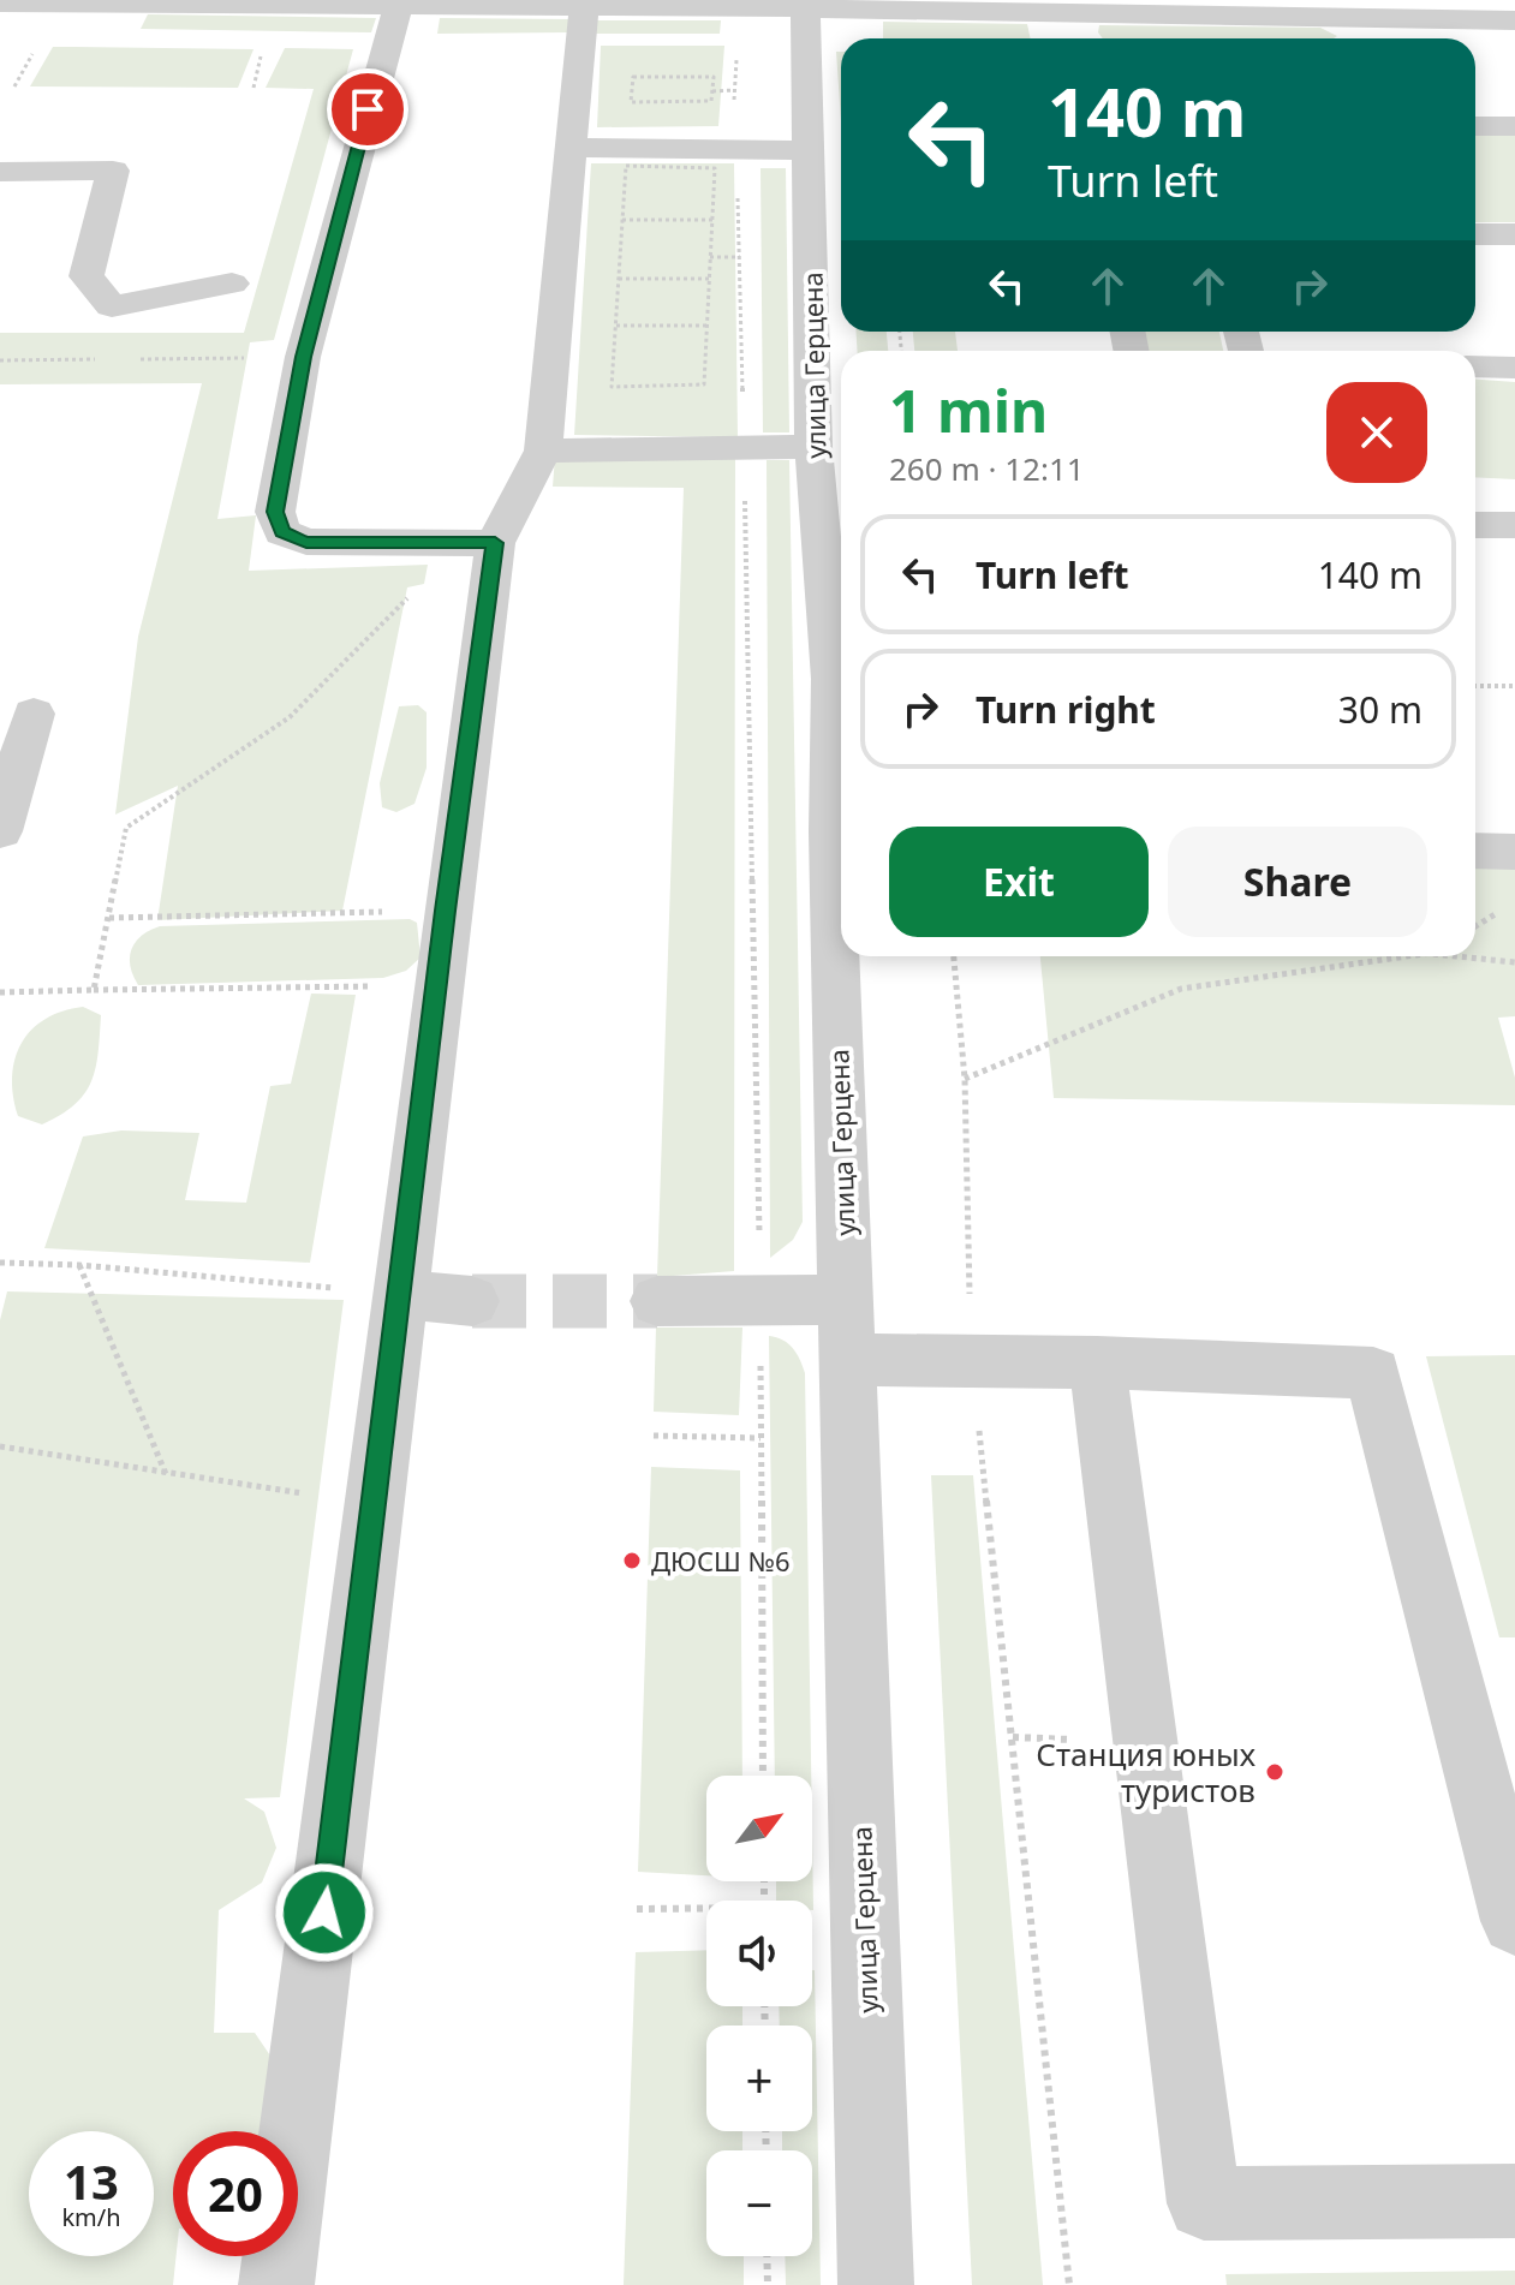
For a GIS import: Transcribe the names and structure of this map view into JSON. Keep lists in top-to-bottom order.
{
  "streets": {
    "street": ["улица Герцена"]
  },
  "places": ["ДЮСШ №6", "Станция юных туристов"],
  "north": "top right",
  "page": {
    "turn": ["140 m", "Turn left"],
    "heading": ["1 min", "260 m · 12:11"],
    "list": [
      {
        "name": "Turn left",
        "value": "140 m"
      },
      {
        "name": "Turn right",
        "value": "30 m"
      }
    ],
    "buttons": ["Exit", "Share"],
    "map_buttons": ["+", "−"],
    "speed": "13 km/h",
    "limit": "20"
  }
}
